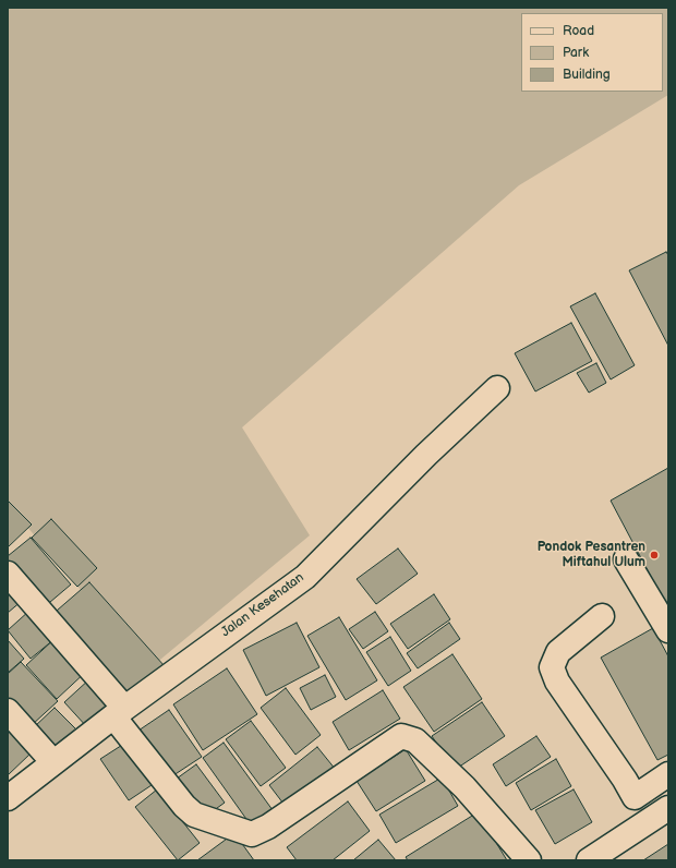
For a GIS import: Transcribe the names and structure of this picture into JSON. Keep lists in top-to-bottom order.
{
  "streets": {
    "street": ["Jalan Kesehatan"]
  },
  "places": ["Pondok Pesantren Miftahul Ulum"],
  "legend": ["Road", "Park", "Building"]
}
